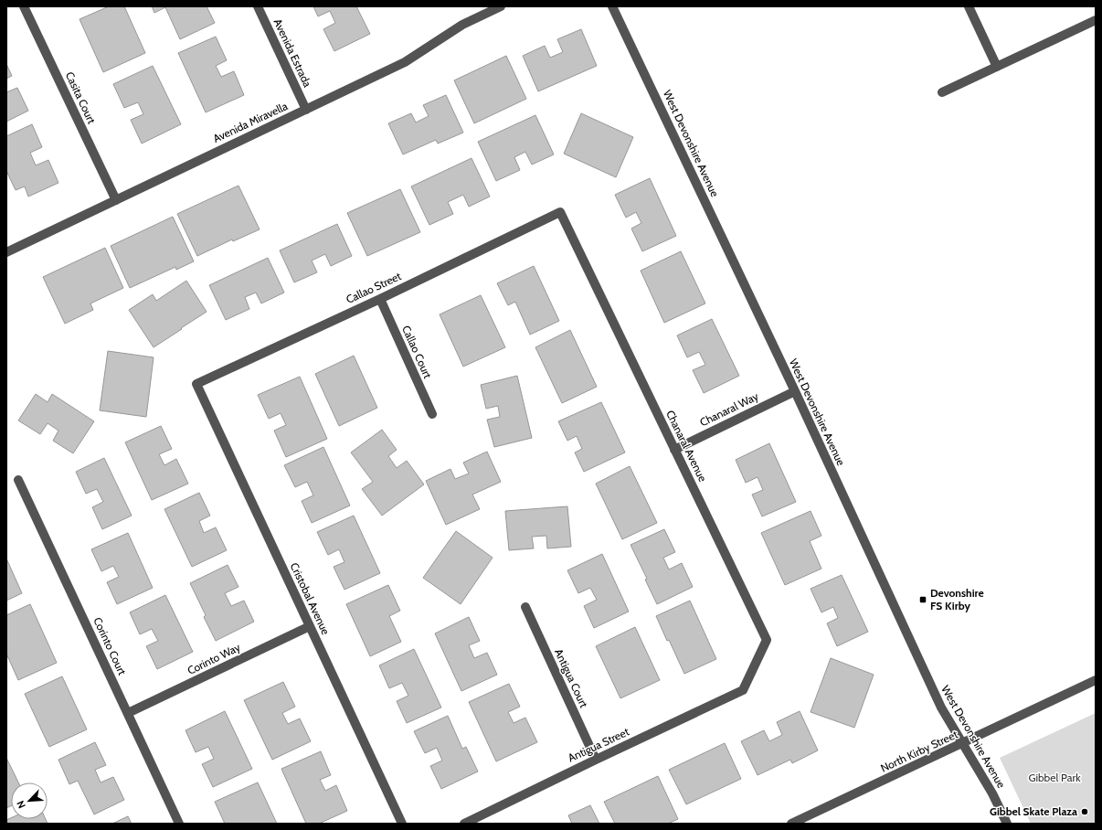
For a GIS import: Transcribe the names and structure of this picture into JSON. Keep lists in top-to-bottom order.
{
  "streets": {
    "street": [
      "Avenida Estrada",
      "Casita Court",
      "Avenida Miravella",
      "West Devonshire Avenue",
      "Callao Street",
      "Callao Court",
      "Chanaral Way",
      "Chanaral Avenue",
      "Cristobal Avenue",
      "Corinto Court",
      "Corinto Way",
      "Antigua Court",
      "Antigua Street",
      "North Kirby Street"
    ]
  },
  "crossings": [
    ["Avenida Estrada", "Avenida Miravella"],
    ["Casita Court", "Avenida Miravella"],
    ["West Devonshire Avenue", "Chanaral Way"],
    ["West Devonshire Avenue", "North Kirby Street"],
    ["Callao Street", "Callao Court"],
    ["Callao Street", "Chanaral Avenue"],
    ["Callao Street", "Cristobal Avenue"],
    ["Chanaral Way", "Chanaral Avenue"],
    ["Chanaral Avenue", "Antigua Street"],
    ["Cristobal Avenue", "Corinto Way"],
    ["Corinto Court", "Corinto Way"],
    ["Antigua Court", "Antigua Street"]
  ],
  "parks": ["Gibbel Park"],
  "places": {
    "transit": ["Devonshire FS Kirby"],
    "other": ["Gibbel Skate Plaza"]
  },
  "north": "bottom left"
}
